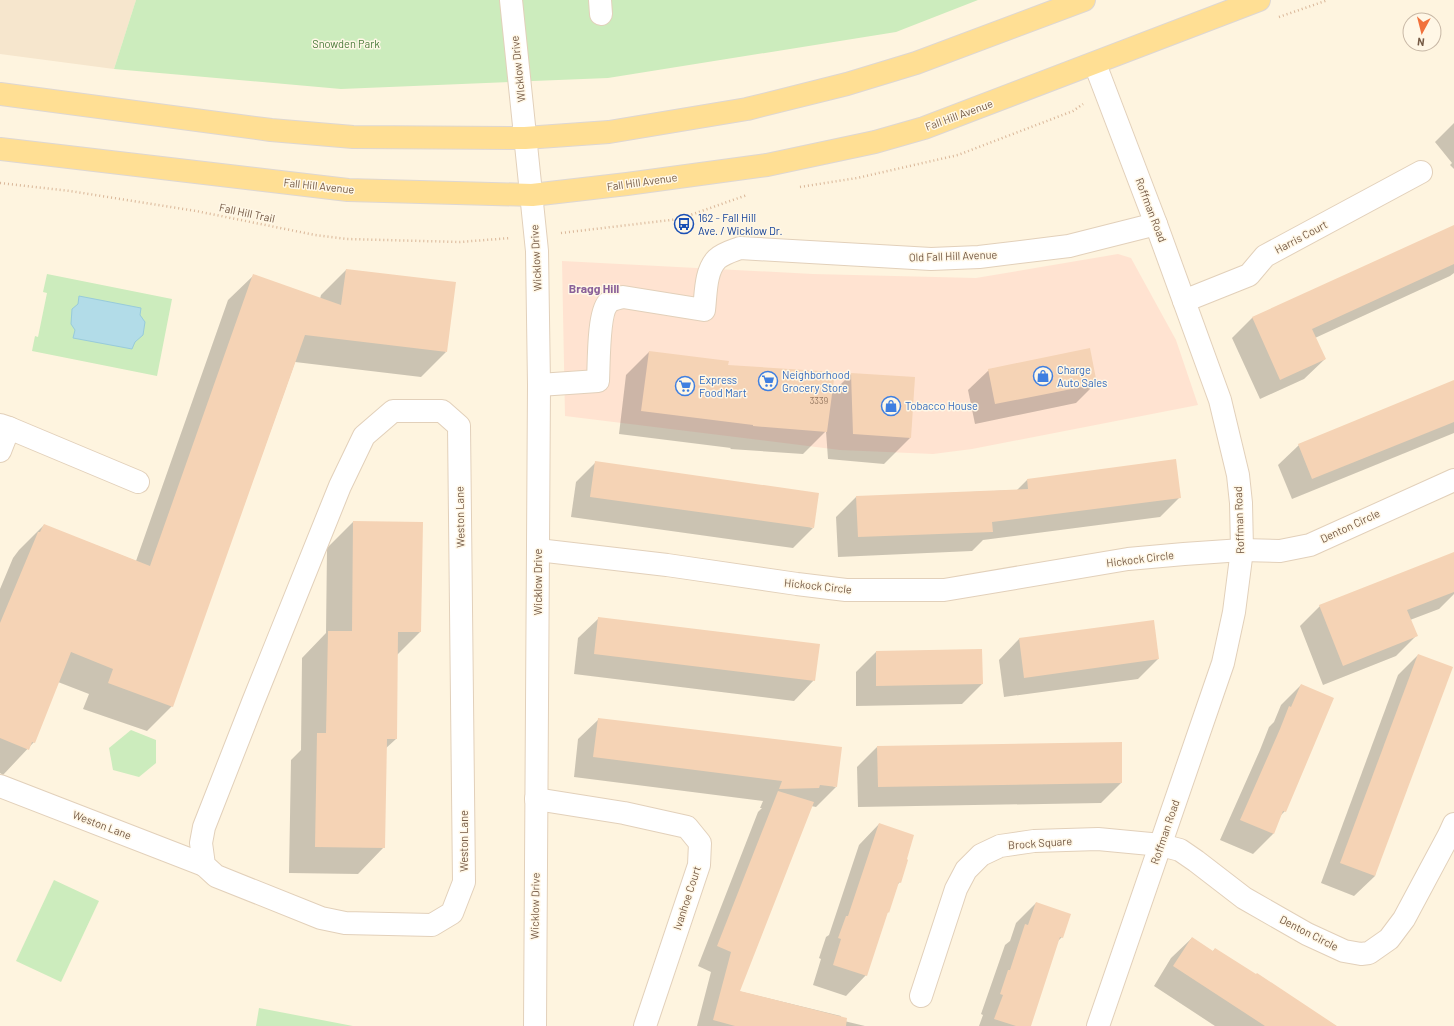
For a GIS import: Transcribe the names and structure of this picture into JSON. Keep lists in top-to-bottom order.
{
  "streets": {
    "main road": ["Fall Hill Avenue"],
    "street": [
      "WIcklow Drive",
      "Roffman Road",
      "Harris Court",
      "Old Fall Hill Avenue",
      "Wicklow Drive",
      "Weston Lane",
      "Denton Circle",
      "Hickock Circle",
      "Brock Square",
      "Ivanhoe Court"
    ],
    "path": ["Fall Hill Trail"]
  },
  "crossings": [
    ["WIcklow Drive", "Wicklow Drive"],
    ["Fall Hill Avenue", "Roffman Road"],
    ["Fall Hill Avenue", "Wicklow Drive"],
    ["Roffman Road", "Harris Court"],
    ["Roffman Road", "Old Fall Hill Avenue"],
    ["Roffman Road", "Denton Circle"],
    ["Roffman Road", "Hickock Circle"],
    ["Roffman Road", "Brock Square"],
    ["Old Fall Hill Avenue", "Wicklow Drive"],
    ["Wicklow Drive", "Hickock Circle"],
    ["Wicklow Drive", "Ivanhoe Court"],
    ["Denton Circle", "Hickock Circle"],
    ["Denton Circle", "Brock Square"]
  ],
  "districts": ["Bragg Hill"],
  "parks": ["Snowden Park"],
  "places": {
    "bus stop": ["162 - Fall Hill Ave. / Wicklow Dr."],
    "shop": ["Charge Auto Sales", "Tobacco House"],
    "supermarket": ["Neighborhood Grocery Store", "Express Food Mart"]
  },
  "house_numbers": ["3339"],
  "north": "bottom"
}
